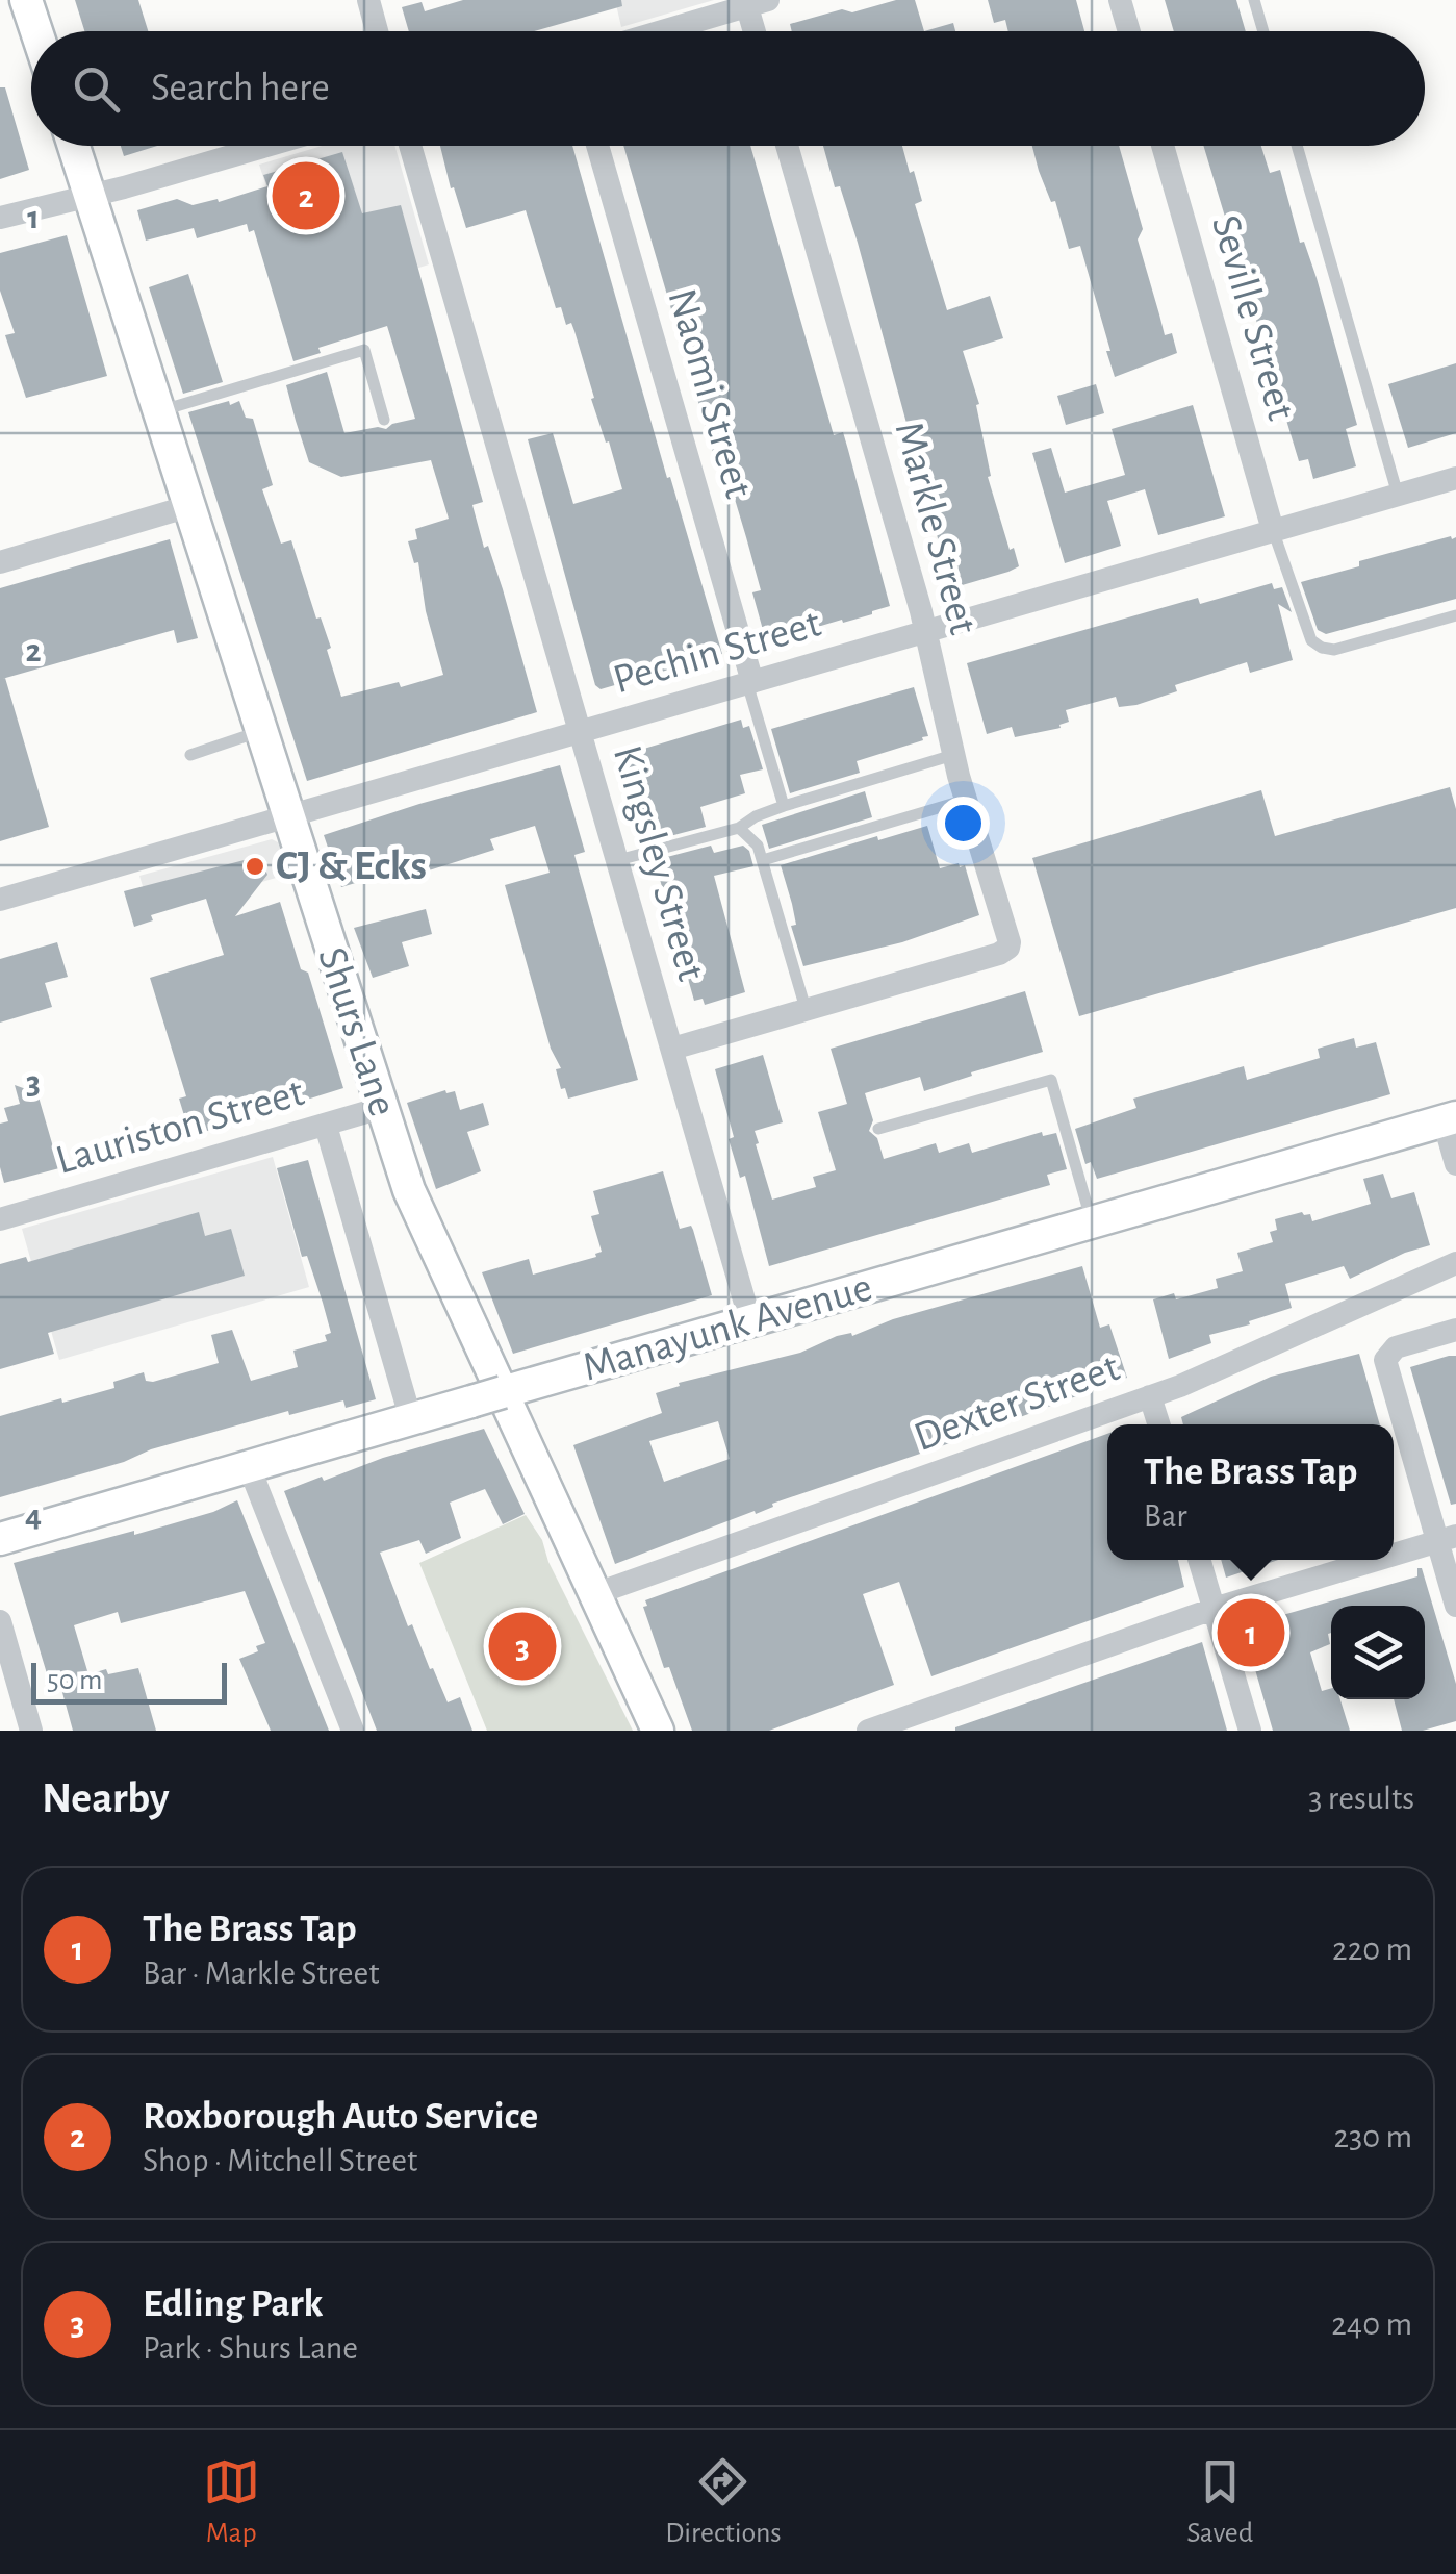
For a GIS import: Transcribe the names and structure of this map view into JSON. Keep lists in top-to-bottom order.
{
  "streets": {
    "street": [
      "Seville Street",
      "Naomi Street",
      "Markle Street",
      "Pechin Street",
      "Kingsley Street",
      "Shurs Lane",
      "Lauriston Street",
      "Manayunk Avenue",
      "Dexter Street"
    ]
  },
  "crossings": [
    ["Seville Street", "Pechin Street"],
    ["Naomi Street", "Pechin Street"],
    ["Markle Street", "Pechin Street"],
    ["Pechin Street", "Kingsley Street"],
    ["Pechin Street", "Shurs Lane"],
    ["Kingsley Street", "Manayunk Avenue"],
    ["Shurs Lane", "Lauriston Street"],
    ["Shurs Lane", "Dexter Street"]
  ],
  "places": ["CJ & Ecks"],
  "scale_bar": "50 m",
  "page": {
    "search": "Search here",
    "pins": ["2", "1", "3"],
    "popup": ["The Brass Tap", "Bar"],
    "scale": "50 m",
    "heading": ["Nearby", "3 results"],
    "list": [
      {
        "mark": "1",
        "name": "The Brass Tap",
        "note": "Bar · Markle Street",
        "value": "220 m"
      },
      {
        "mark": "2",
        "name": "Roxborough Auto Service",
        "note": "Shop · Mitchell Street",
        "value": "230 m"
      },
      {
        "mark": "3",
        "name": "Edling Park",
        "note": "Park · Shurs Lane",
        "value": "240 m"
      }
    ],
    "nav": ["Map", "Directions", "Saved"]
  },
  "grid": {
    "rows": [
      "1",
      "2",
      "3",
      "4"
    ]
  }
}
